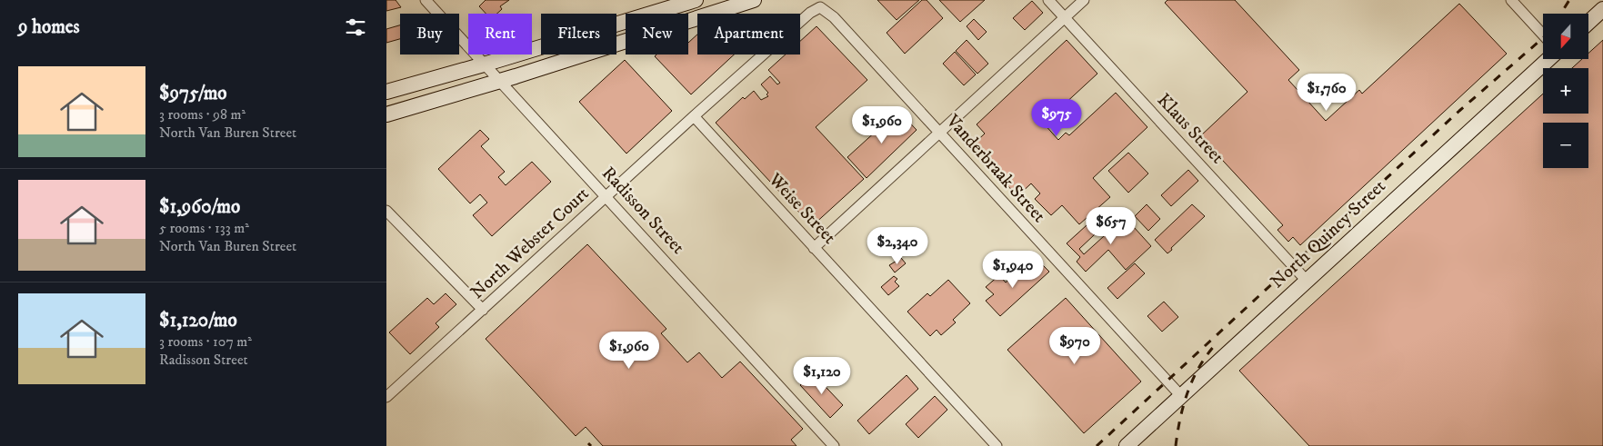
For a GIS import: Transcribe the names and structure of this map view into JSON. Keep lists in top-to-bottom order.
{
  "streets": {
    "main road": ["North Quincy Street"],
    "street": [
      "Klaus Street",
      "Vanderbraak Street",
      "Weise Street",
      "Radisson Street",
      "North Webster Court"
    ]
  },
  "crossings": [
    ["Klaus Street", "North Quincy Street"],
    ["Vanderbraak Street", "North Quincy Street"],
    ["Vanderbraak Street", "North Webster Court"],
    ["Weise Street", "North Webster Court"],
    ["Radisson Street", "North Webster Court"]
  ],
  "north": "bottom",
  "page": {
    "heading": "9 homes",
    "map_buttons": ["+", "−"],
    "chip": [
      "Buy",
      "Rent",
      "Filters",
      "New",
      "Apartment"
    ],
    "list": [
      {
        "name": "$975/mo",
        "note": "3 rooms · 98 m² · North Van Buren Street"
      },
      {
        "name": "$1,960/mo",
        "note": "5 rooms · 133 m² · North Van Buren Street"
      },
      {
        "name": "$1,120/mo",
        "note": "3 rooms · 107 m² · Radisson Street"
      }
    ],
    "price": [
      "$1,760",
      "$975",
      "$1,960",
      "$657",
      "$2,340",
      "$1,940",
      "$970",
      "$1,960",
      "$1,120"
    ]
  }
}
